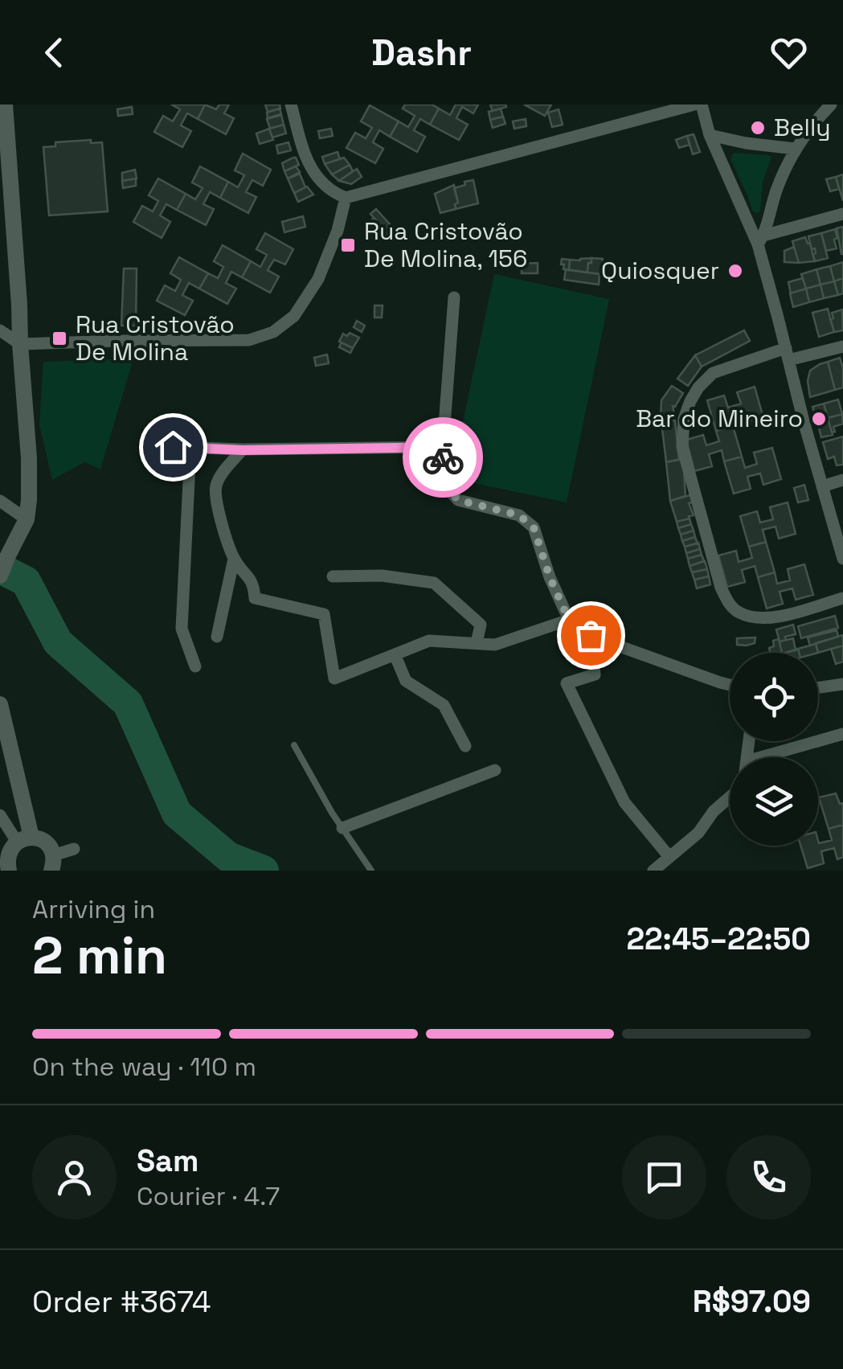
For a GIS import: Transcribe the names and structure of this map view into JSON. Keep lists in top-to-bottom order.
{
  "places": {
    "other": ["Belly", "Quiosquer", "Bar do Mineiro"],
    "transit": ["Rua Cristovão De Molina, 156", "Rua Cristovão De Molina"]
  },
  "page": {
    "header": "Dashr",
    "heading": ["2 min", "Arriving in", "22:45–22:50"],
    "panel": [
      "Sam",
      "Courier · 4.7",
      "Order #3674",
      "R$97.09"
    ],
    "bar": "On the way · 110 m"
  }
}
